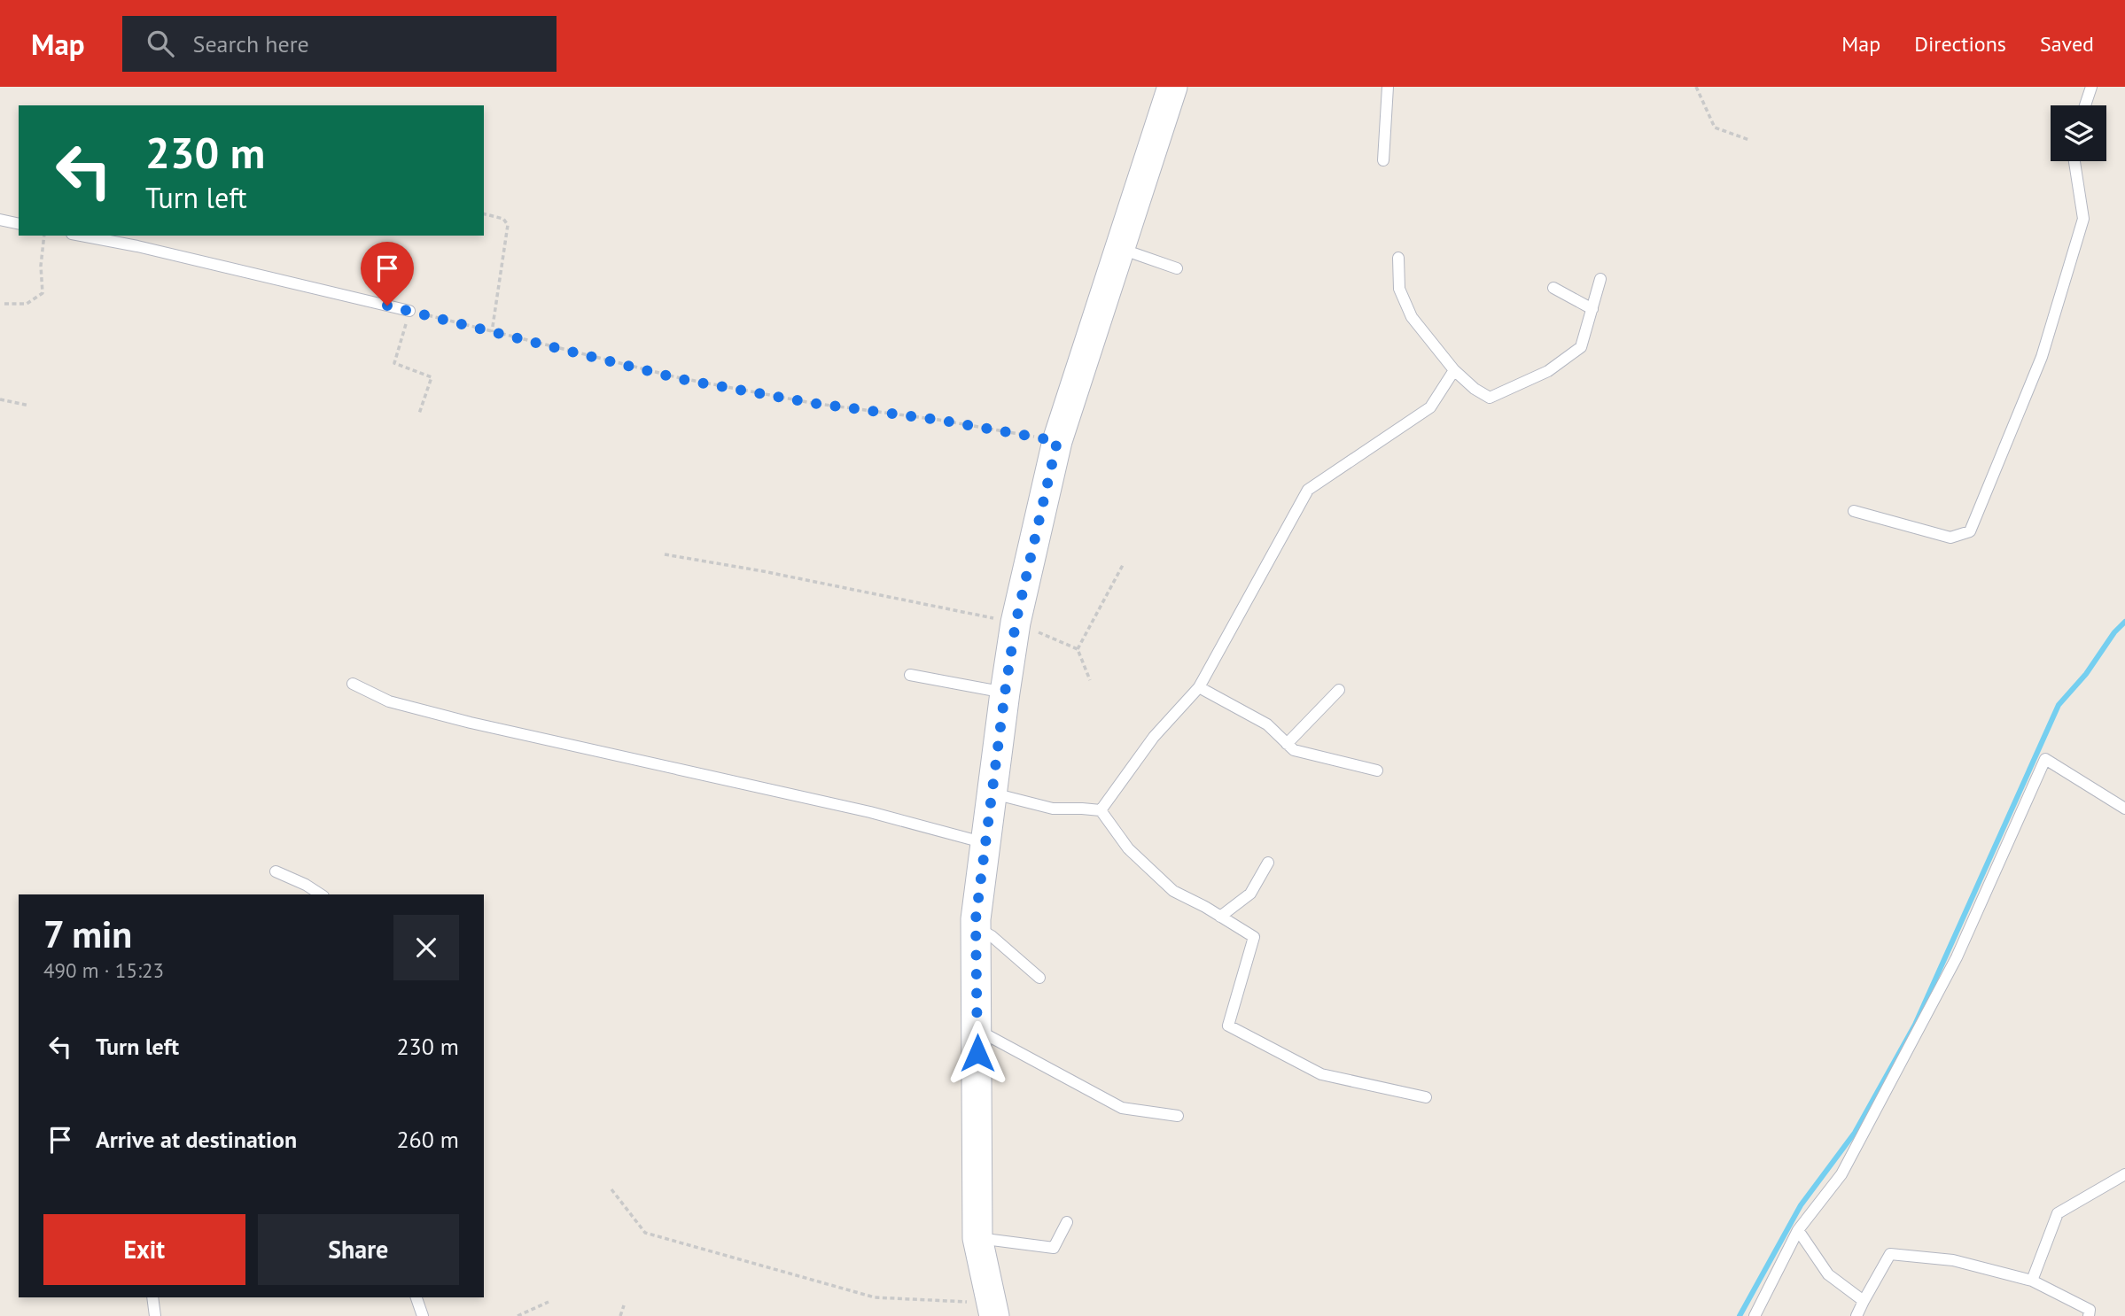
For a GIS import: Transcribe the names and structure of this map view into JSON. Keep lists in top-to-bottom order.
{
  "page": {
    "header": "Map",
    "search": "Search here",
    "nav": ["Map", "Directions", "Saved"],
    "turn": ["230 m", "Turn left"],
    "heading": ["7 min", "490 m · 15:23"],
    "list": [
      {
        "name": "Turn left",
        "value": "230 m"
      },
      {
        "name": "Arrive at destination",
        "value": "260 m"
      }
    ],
    "buttons": ["Exit", "Share"]
  }
}
